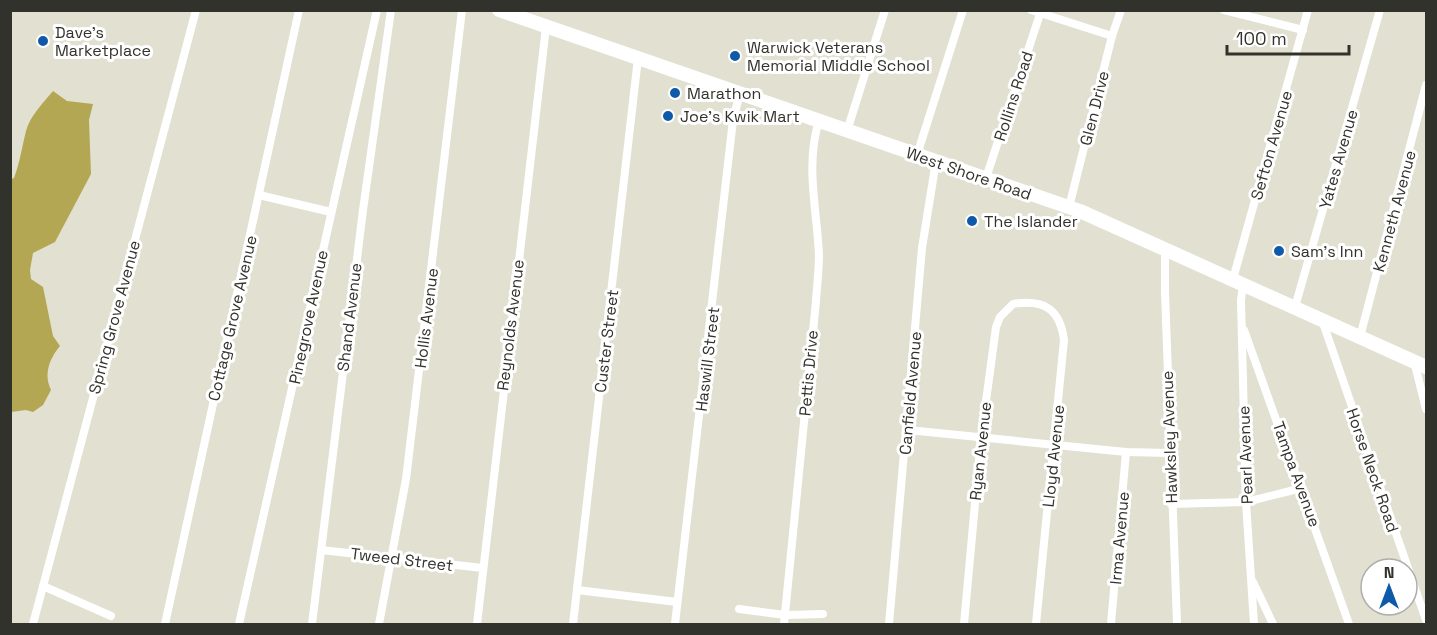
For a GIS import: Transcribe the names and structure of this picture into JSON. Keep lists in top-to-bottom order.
{
  "streets": {
    "main road": ["West Shore Road"],
    "street": [
      "Rollins Road",
      "Glen Drive",
      "Sefton Avenue",
      "Yates Avenue",
      "Kenneth Avenue",
      "Spring Grove Avenue",
      "Pinegrove Avenue",
      "Shand Avenue",
      "Cottage Grove Avenue",
      "Hollis Avenue",
      "Reynolds Avenue",
      "Custer Street",
      "Haswill Street",
      "Pettis Drive",
      "Canfield Avenue",
      "Hawksley Avenue",
      "Ryan Avenue",
      "Pearl Avenue",
      "Lloyd Avenue",
      "Horse Neck Road",
      "Tampa Avenue",
      "Irma Avenue",
      "Tweed Street"
    ]
  },
  "crossings": [
    ["Rollins Road", "West Shore Road"],
    ["Glen Drive", "West Shore Road"],
    ["Sefton Avenue", "West Shore Road"],
    ["Sefton Avenue", "Pearl Avenue"],
    ["Yates Avenue", "West Shore Road"],
    ["West Shore Road", "Kenneth Avenue"],
    ["West Shore Road", "Reynolds Avenue"],
    ["West Shore Road", "Custer Street"],
    ["West Shore Road", "Haswill Street"],
    ["West Shore Road", "Pettis Drive"],
    ["West Shore Road", "Canfield Avenue"],
    ["West Shore Road", "Hawksley Avenue"],
    ["West Shore Road", "Pearl Avenue"],
    ["West Shore Road", "Horse Neck Road"],
    ["Shand Avenue", "Tweed Street"],
    ["Hollis Avenue", "Tweed Street"],
    ["Reynolds Avenue", "Tweed Street"],
    ["Ryan Avenue", "Lloyd Avenue"],
    ["Pearl Avenue", "Tampa Avenue"]
  ],
  "places": [
    "Dave's Marketplace",
    "Warwick Veterans Memorial Middle School",
    "Marathon",
    "Joe's Kwik Mart",
    "The Islander",
    "Sam's Inn"
  ],
  "scale_bar": "100 m",
  "north": "top"
}
